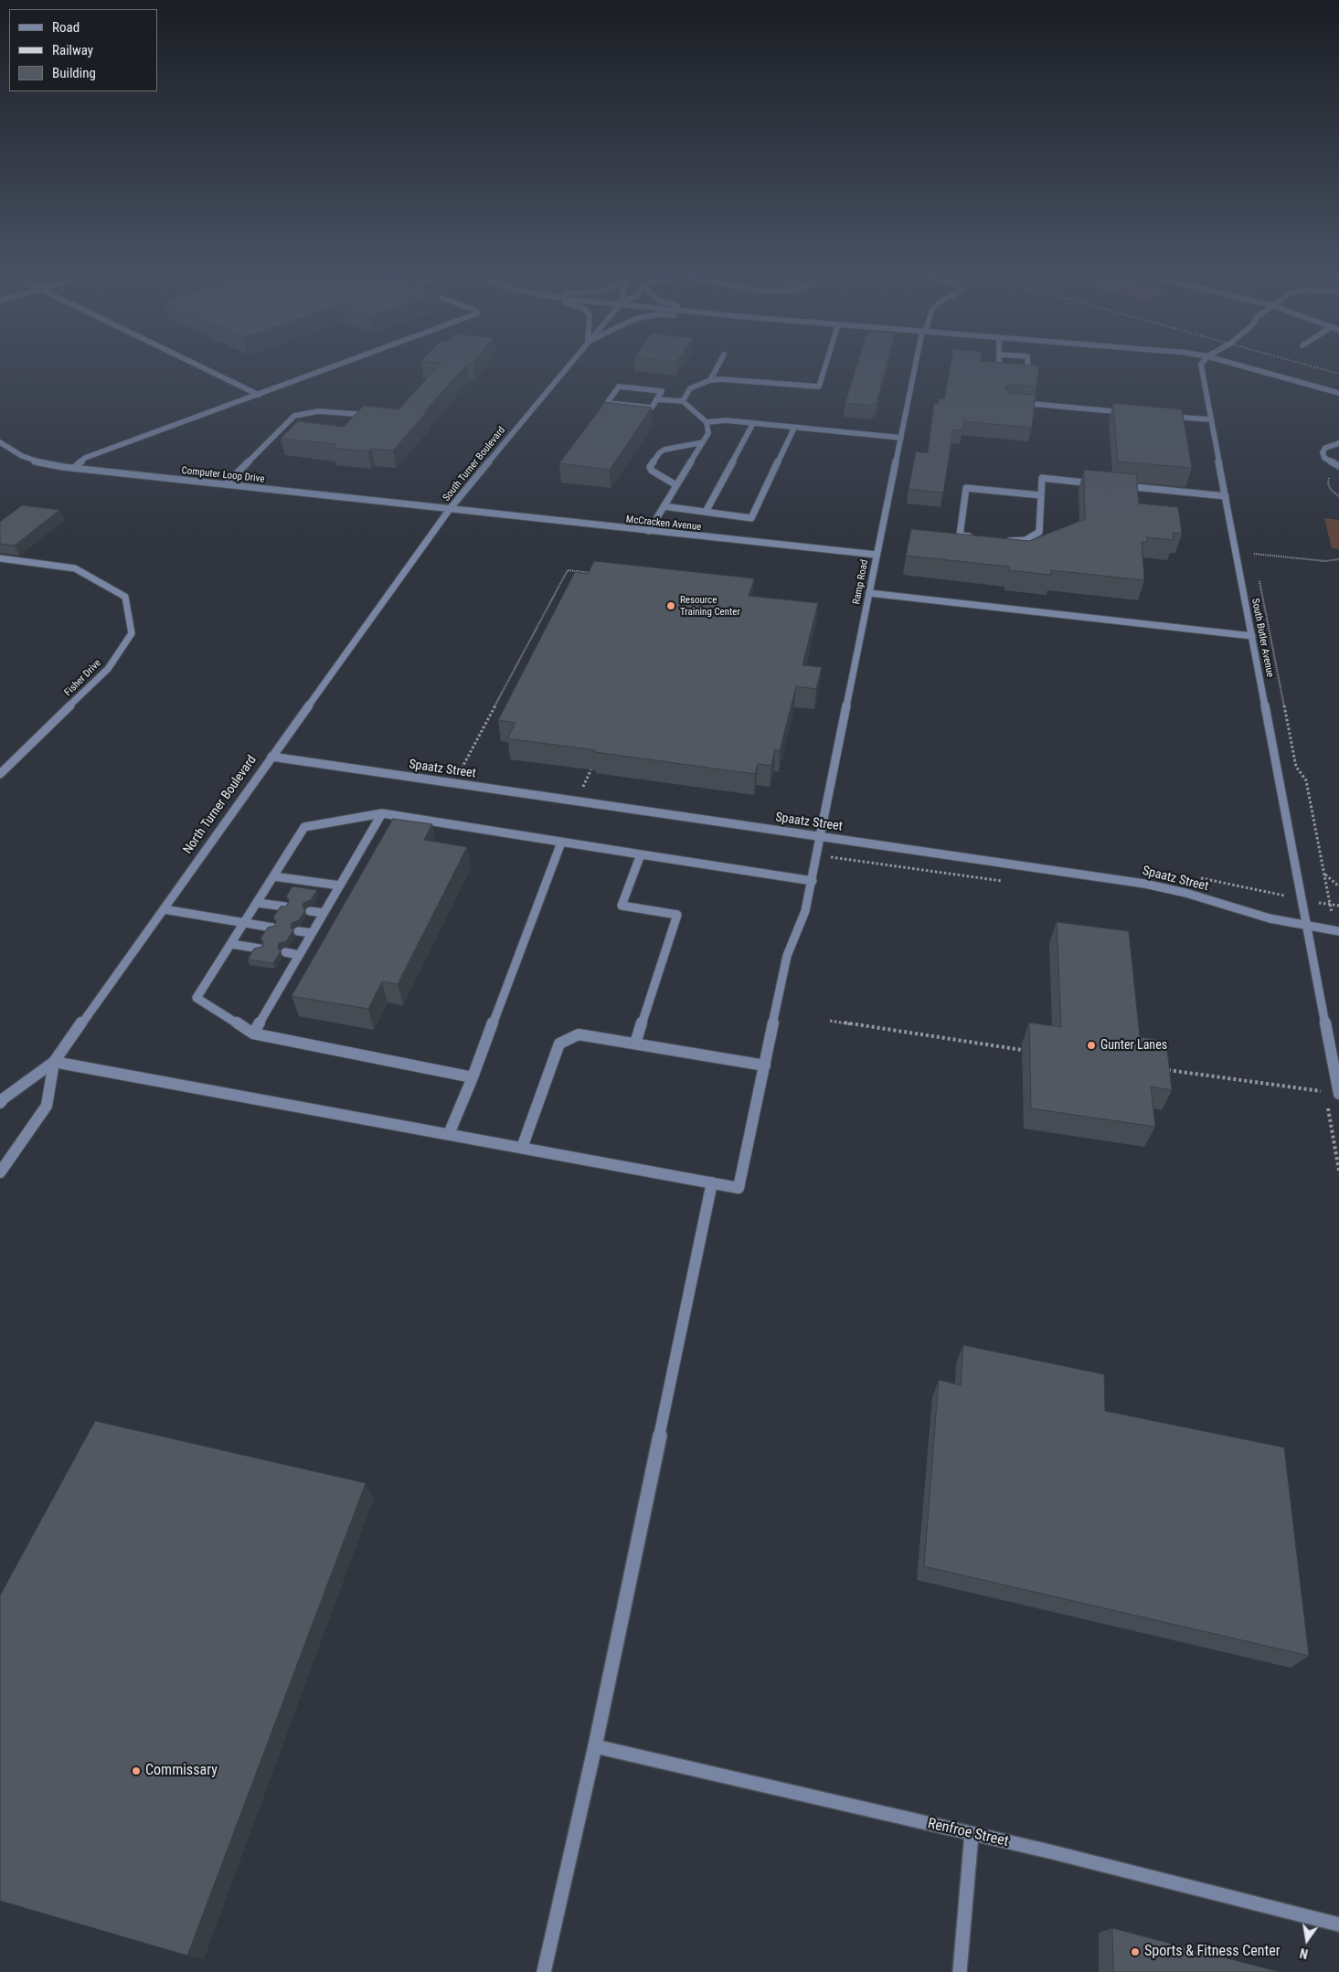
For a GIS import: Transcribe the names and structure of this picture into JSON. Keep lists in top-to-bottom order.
{
  "streets": {
    "street": [
      "South Turner Boulevard",
      "Computer Loop Drive",
      "McCracken Avenue",
      "Ramp Road",
      "South Butler Avenue",
      "Fisher Drive",
      "Spaatz Street",
      "North Turner Boulevard",
      "Renfroe Street"
    ]
  },
  "crossings": [
    ["South Turner Boulevard", "Computer Loop Drive"],
    ["South Turner Boulevard", "McCracken Avenue"],
    ["South Turner Boulevard", "North Turner Boulevard"],
    ["Computer Loop Drive", "McCracken Avenue"],
    ["Computer Loop Drive", "North Turner Boulevard"],
    ["McCracken Avenue", "Ramp Road"],
    ["McCracken Avenue", "North Turner Boulevard"],
    ["Ramp Road", "Spaatz Street"],
    ["South Butler Avenue", "Spaatz Street"],
    ["Spaatz Street", "North Turner Boulevard"]
  ],
  "places": [
    "Resource Training Center",
    "Gunter Lanes",
    "Commissary",
    "Sports & Fitness Center"
  ],
  "legend": ["Road", "Railway", "Building"],
  "north": "bottom"
}
